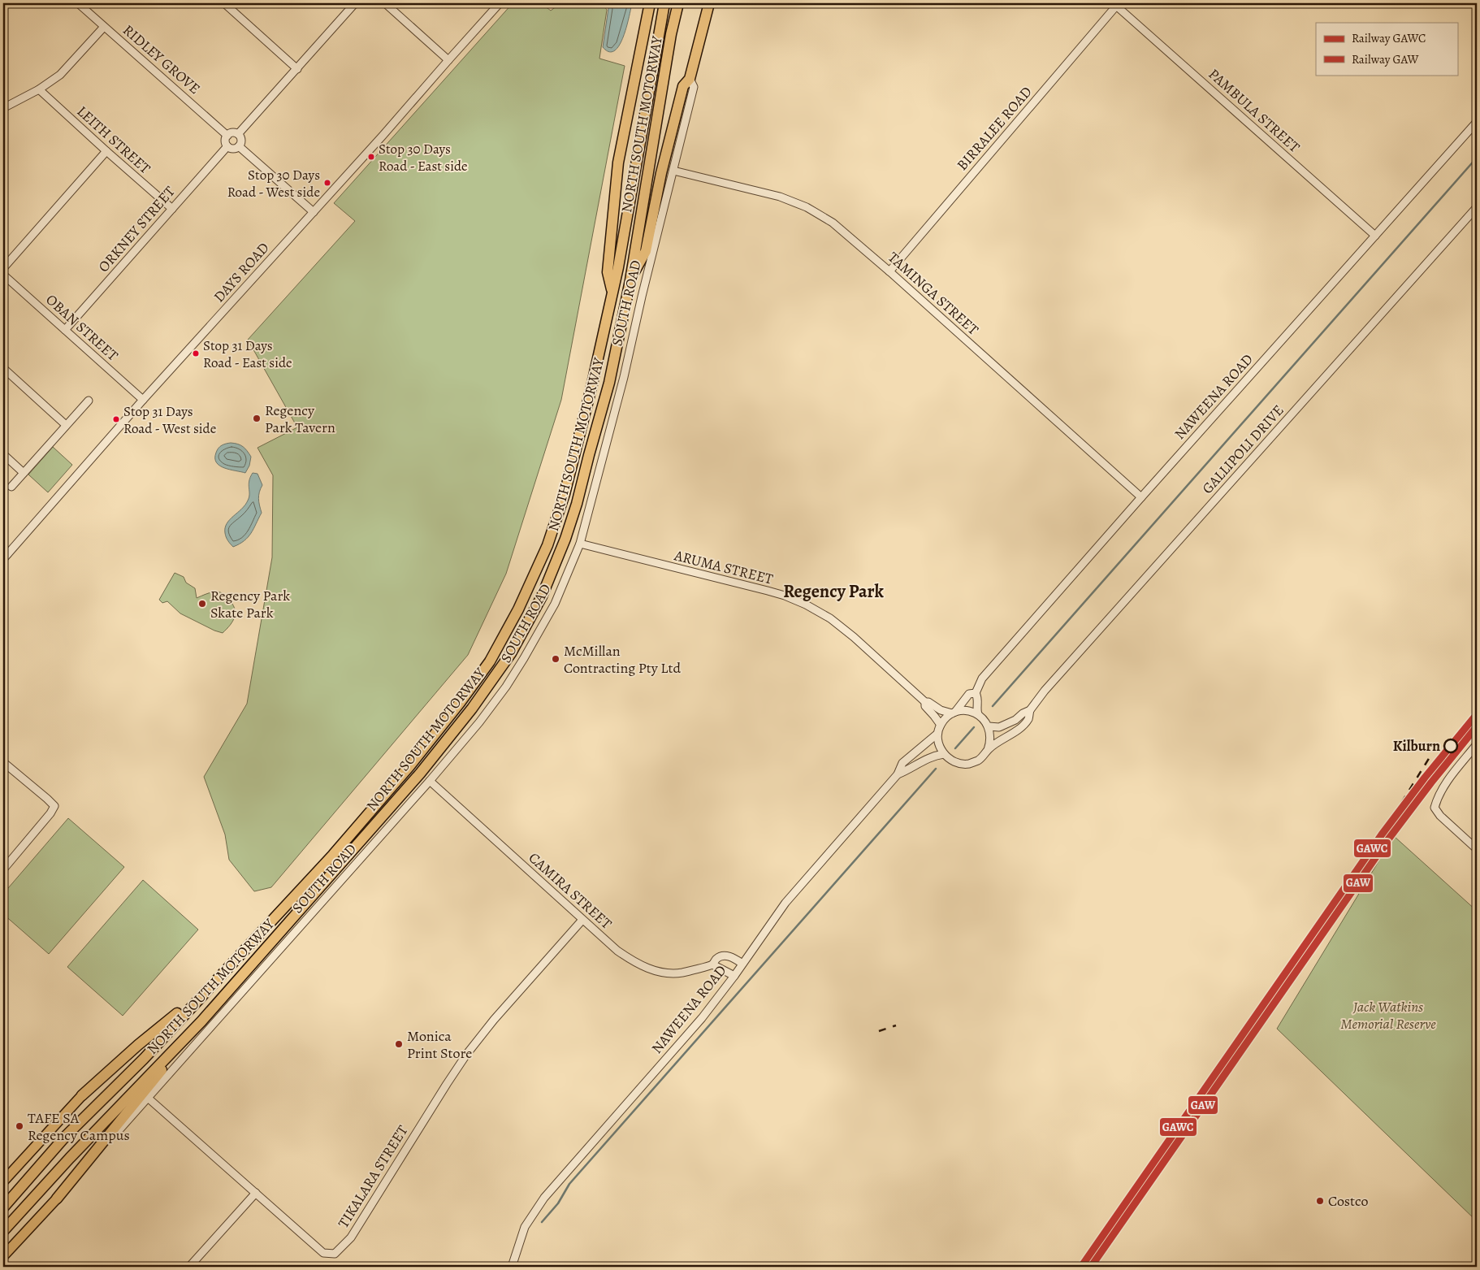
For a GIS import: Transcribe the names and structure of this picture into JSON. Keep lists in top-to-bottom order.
{
  "streets": {
    "highway": ["NORTH SOUTH MOTORWAY", "SOUTH ROAD"],
    "street": [
      "RIDLEY GROVE",
      "PAMBULA STREET",
      "BIRRALEE ROAD",
      "LEITH STREET",
      "ORKNEY STREET",
      "DAYS ROAD",
      "TAMINGA STREET",
      "OBAN STREET",
      "NAWEENA ROAD",
      "GALLIPOLI DRIVE",
      "ARUMA STREET",
      "CAMIRA STREET",
      "TIKALARA STREET"
    ]
  },
  "crossings": [
    ["RIDLEY GROVE", "ORKNEY STREET"],
    ["PAMBULA STREET", "BIRRALEE ROAD"],
    ["PAMBULA STREET", "NAWEENA ROAD"],
    ["BIRRALEE ROAD", "TAMINGA STREET"],
    ["LEITH STREET", "ORKNEY STREET"],
    ["ORKNEY STREET", "OBAN STREET"],
    ["DAYS ROAD", "OBAN STREET"],
    ["TAMINGA STREET", "SOUTH ROAD"],
    ["TAMINGA STREET", "NAWEENA ROAD"],
    ["SOUTH ROAD", "ARUMA STREET"],
    ["SOUTH ROAD", "CAMIRA STREET"],
    ["SOUTH ROAD", "TIKALARA STREET"],
    ["NAWEENA ROAD", "GALLIPOLI DRIVE"],
    ["NAWEENA ROAD", "ARUMA STREET"],
    ["NAWEENA ROAD", "CAMIRA STREET"],
    ["GALLIPOLI DRIVE", "ARUMA STREET"],
    ["CAMIRA STREET", "TIKALARA STREET"]
  ],
  "districts": ["Regency Park"],
  "parks": ["Jack Watkins Memorial Reserve"],
  "places": [
    "Stop 30 Days Road - East side",
    "Stop 30 Days Road - West side",
    "Stop 31 Days Road - East side",
    "Regency Park Tavern",
    "Stop 31 Days Road - West side",
    "Regency Park Skate Park",
    "McMillan Contracting Pty Ltd",
    "Kilburn",
    "Monica Print Store",
    "TAFE SA Regency Campus",
    "Costco"
  ],
  "lines": ["rail line GAWC", "rail line GAW"],
  "legend": ["Railway GAWC", "Railway GAW"]
}
